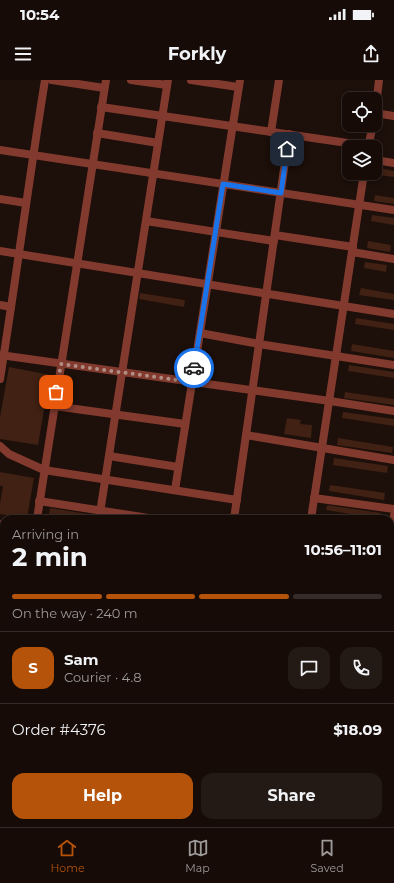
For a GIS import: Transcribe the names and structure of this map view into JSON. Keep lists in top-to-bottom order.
{
  "page": {
    "status": "10:54",
    "header": "Forkly",
    "heading": ["2 min", "Arriving in", "10:56–11:01"],
    "panel": [
      "Sam",
      "Courier · 4.8",
      "Order #4376",
      "$18.09"
    ],
    "bar": "On the way · 240 m",
    "round": "S",
    "buttons": ["Help", "Share"],
    "tabs": ["Home", "Map", "Saved"]
  }
}
